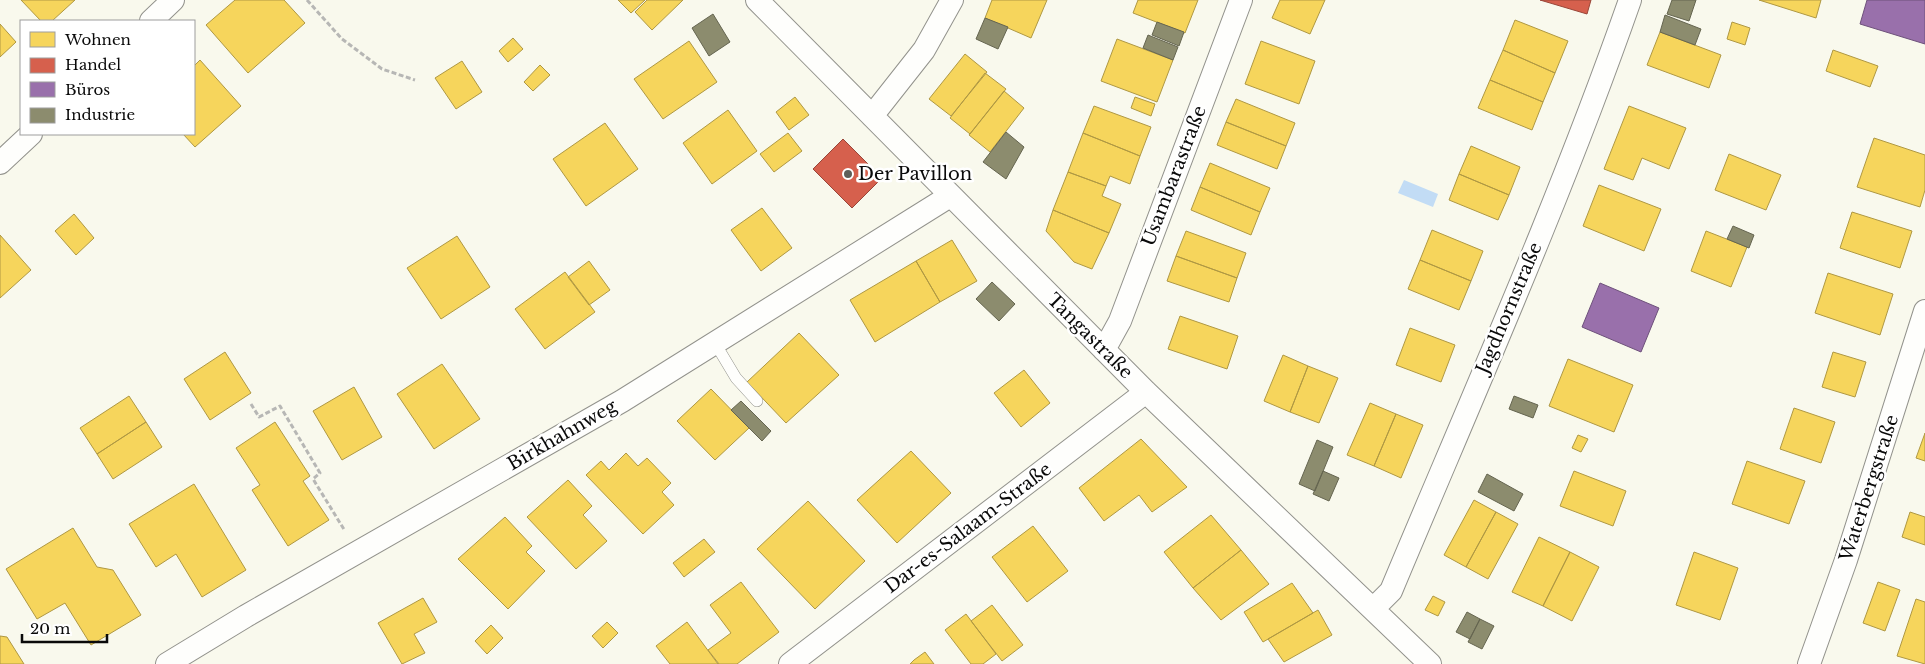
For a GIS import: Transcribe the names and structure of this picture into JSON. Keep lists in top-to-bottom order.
{
  "streets": {
    "street": [
      "Usambarastraße",
      "Jagdhornstraße",
      "Tangastraße",
      "Birkhahnweg",
      "Waterbergstraße",
      "Dar-es-Salaam-Straße"
    ]
  },
  "crossings": [
    ["Usambarastraße", "Tangastraße"],
    ["Jagdhornstraße", "Tangastraße"],
    ["Tangastraße", "Birkhahnweg"],
    ["Tangastraße", "Dar-es-Salaam-Straße"]
  ],
  "places": ["Der Pavillon"],
  "legend": [
    "Wohnen",
    "Handel",
    "Büros",
    "Industrie"
  ],
  "scale_bar": "20 m"
}
